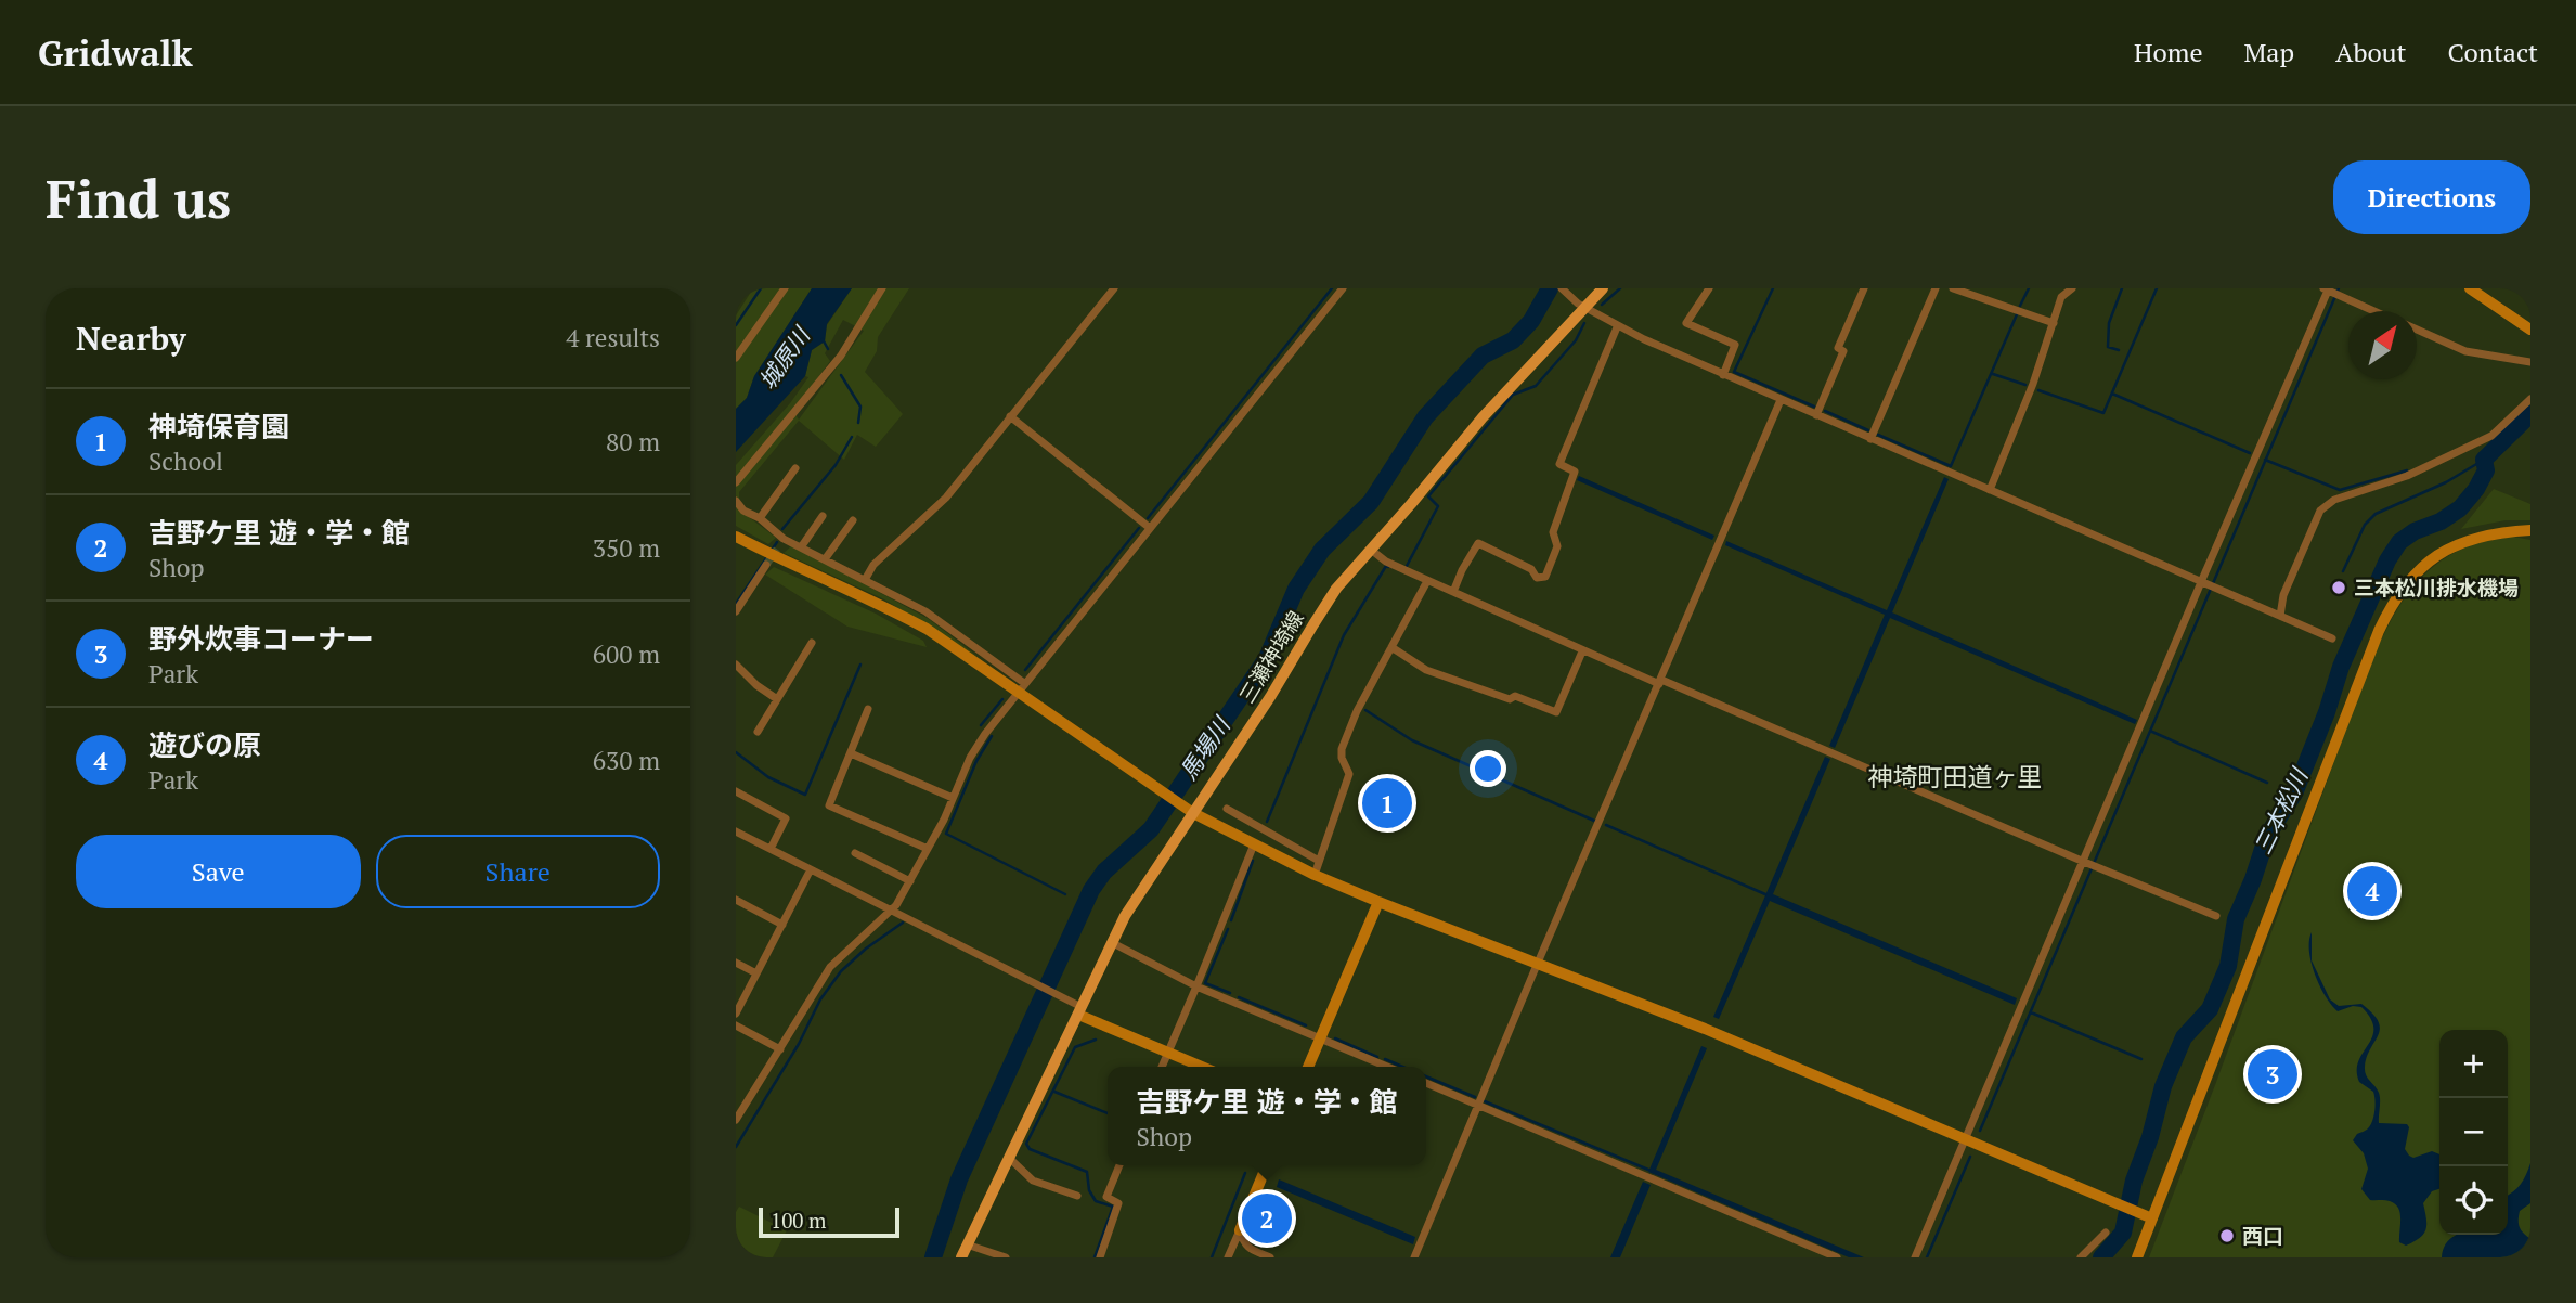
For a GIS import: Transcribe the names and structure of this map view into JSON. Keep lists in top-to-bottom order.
{
  "streets": {
    "main road": ["三瀬神埼線"]
  },
  "districts": ["神埼町田道ヶ里"],
  "water": ["城原川", "馬場川", "三本松川"],
  "places": ["三本松川排水機場", "西口"],
  "scale_bar": "100 m",
  "north": "top right",
  "page": {
    "header": "Gridwalk",
    "nav": [
      "Home",
      "Map",
      "About",
      "Contact"
    ],
    "buttons": [
      "Directions",
      ["Save", "Share"]
    ],
    "title": "Find us",
    "heading": ["Nearby", "4 results"],
    "list": [
      {
        "mark": "1",
        "name": "神埼保育園",
        "note": "School",
        "value": "80 m"
      },
      {
        "mark": "2",
        "name": "吉野ケ里 遊・学・館",
        "note": "Shop",
        "value": "350 m"
      },
      {
        "mark": "3",
        "name": "野外炊事コーナー",
        "note": "Park",
        "value": "600 m"
      },
      {
        "mark": "4",
        "name": "遊びの原",
        "note": "Park",
        "value": "630 m"
      }
    ],
    "pins": [
      "1",
      "4",
      "3",
      "2"
    ],
    "map_buttons": ["+", "−"],
    "popup": ["吉野ケ里 遊・学・館", "Shop"],
    "scale": "100 m"
  }
}
